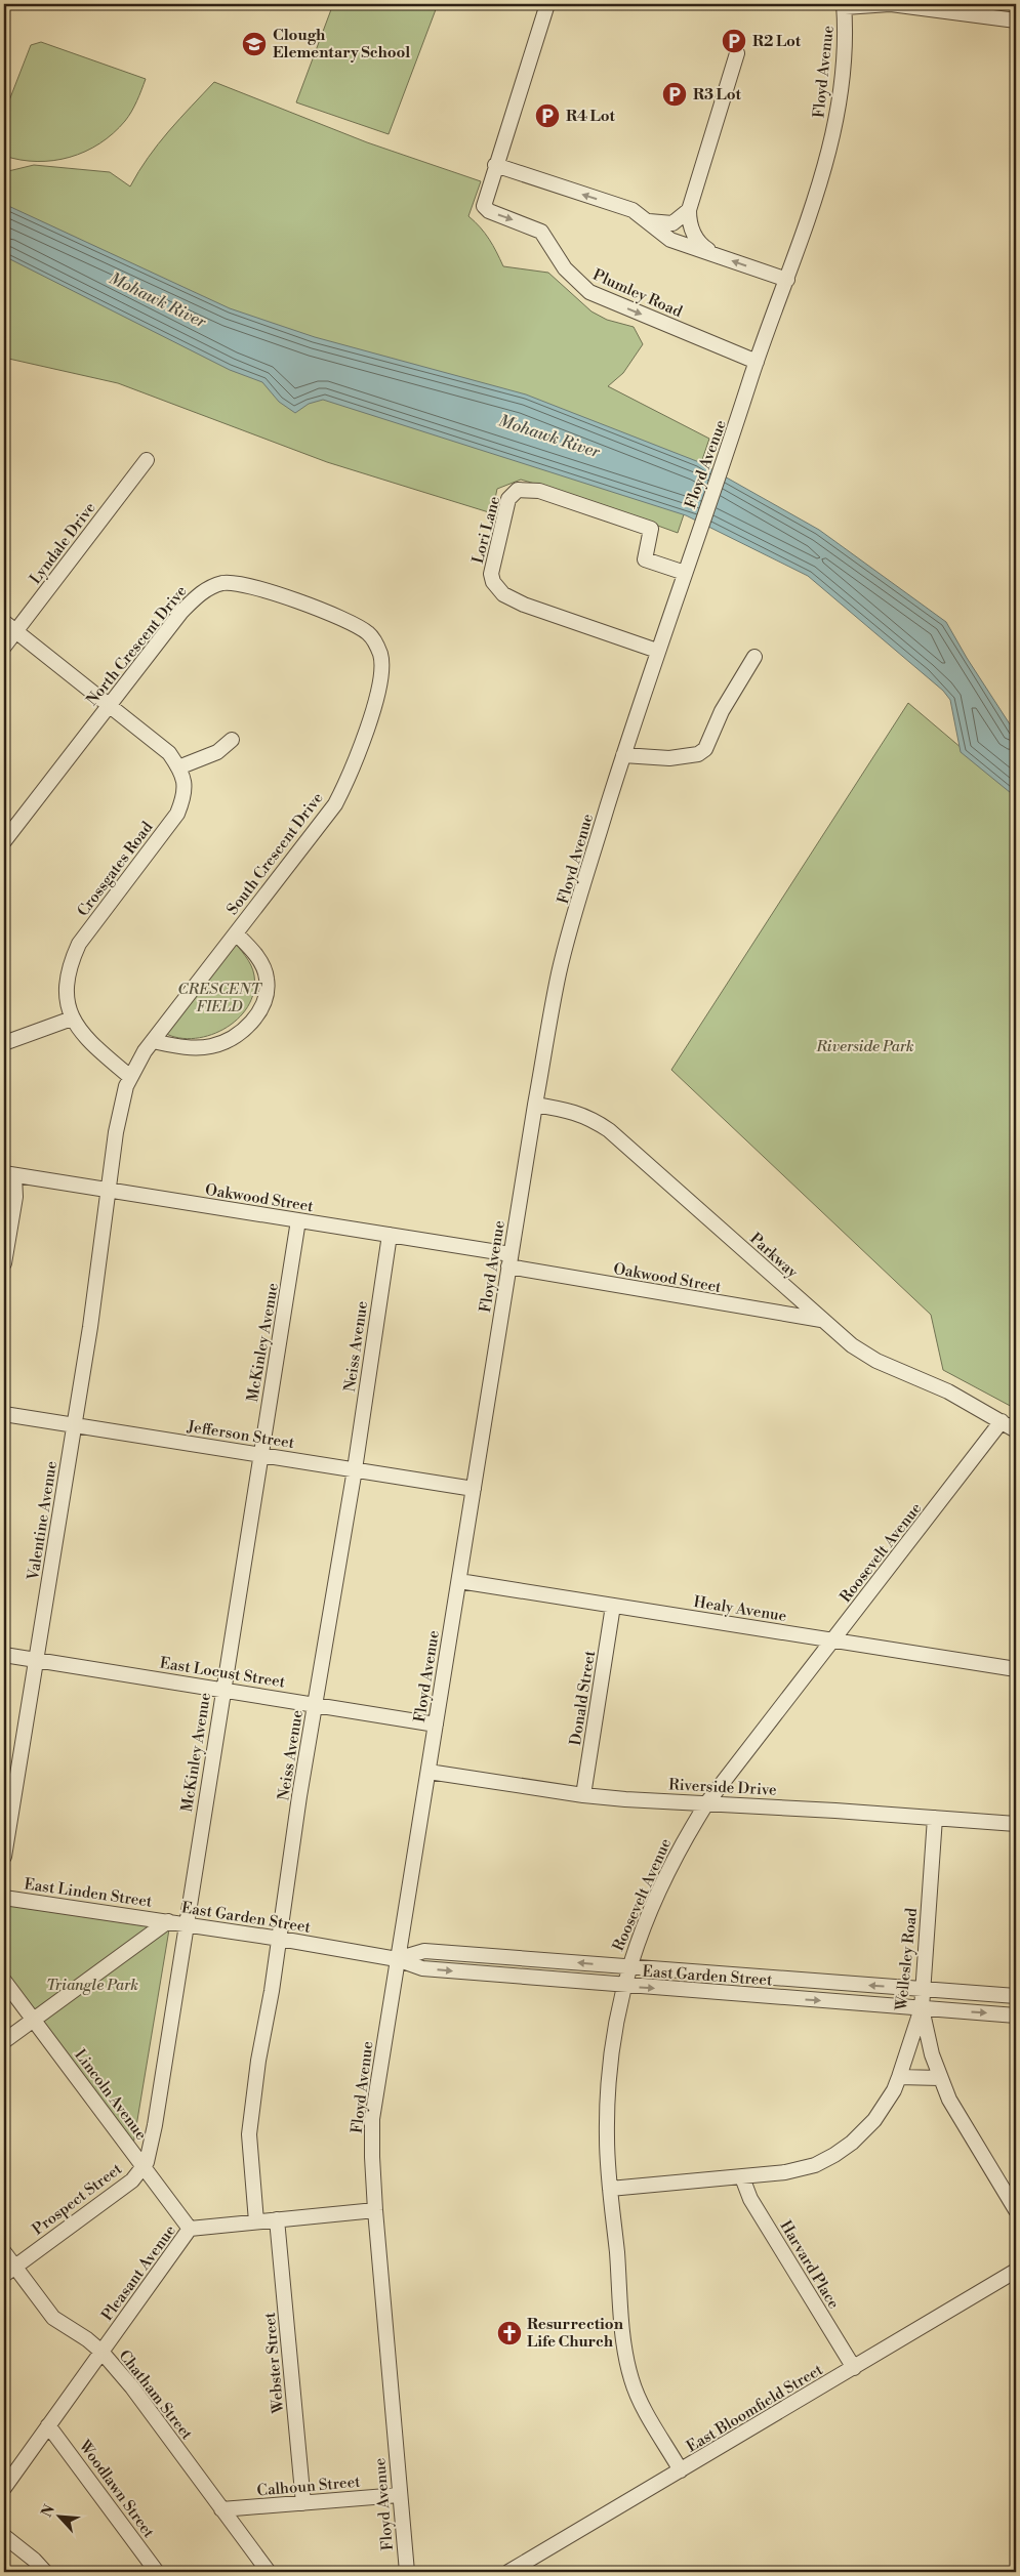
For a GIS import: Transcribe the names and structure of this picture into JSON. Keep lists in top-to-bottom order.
{
  "streets": {
    "street": [
      "Floyd Avenue",
      "Plumley Road",
      "Lori Lane",
      "Lyndale Drive",
      "North Crescent Drive",
      "South Crescent Drive",
      "Crossgates Road",
      "Oakwood Street",
      "Parkway",
      "McKinley Avenue",
      "Neiss Avenue",
      "Jefferson Street",
      "Valentine Avenue",
      "Roosevelt Avenue",
      "Healy Avenue",
      "East Locust Street",
      "Donald Street",
      "Riverside Drive",
      "East Linden Street",
      "East Garden Street",
      "Wellesley Road",
      "Lincoln Avenue",
      "Prospect Street",
      "Harvard Place",
      "Pleasant Avenue",
      "Webster Street",
      "Chatham Street",
      "East Bloomfield Street",
      "Calhoun Street",
      "Woodlawn Street"
    ]
  },
  "crossings": [
    ["Floyd Avenue", "Plumley Road"],
    ["Floyd Avenue", "Lori Lane"],
    ["Floyd Avenue", "Oakwood Street"],
    ["Floyd Avenue", "Parkway"],
    ["Floyd Avenue", "Jefferson Street"],
    ["Floyd Avenue", "Healy Avenue"],
    ["Floyd Avenue", "East Locust Street"],
    ["Floyd Avenue", "Riverside Drive"],
    ["Floyd Avenue", "East Garden Street"],
    ["Floyd Avenue", "Pleasant Avenue"],
    ["Floyd Avenue", "Calhoun Street"],
    ["Lyndale Drive", "Crossgates Road"],
    ["North Crescent Drive", "South Crescent Drive"],
    ["North Crescent Drive", "Crossgates Road"],
    ["South Crescent Drive", "Crossgates Road"],
    ["Oakwood Street", "Parkway"],
    ["Oakwood Street", "McKinley Avenue"],
    ["Oakwood Street", "Neiss Avenue"],
    ["Oakwood Street", "Valentine Avenue"],
    ["Parkway", "Roosevelt Avenue"],
    ["McKinley Avenue", "Jefferson Street"],
    ["McKinley Avenue", "East Locust Street"],
    ["McKinley Avenue", "East Garden Street"],
    ["McKinley Avenue", "Lincoln Avenue"],
    ["McKinley Avenue", "Prospect Street"],
    ["Neiss Avenue", "Jefferson Street"],
    ["Neiss Avenue", "East Locust Street"],
    ["Neiss Avenue", "East Garden Street"],
    ["Neiss Avenue", "Pleasant Avenue"],
    ["Jefferson Street", "Valentine Avenue"],
    ["Valentine Avenue", "East Locust Street"],
    ["Roosevelt Avenue", "Healy Avenue"],
    ["Roosevelt Avenue", "Riverside Drive"],
    ["Roosevelt Avenue", "East Garden Street"],
    ["Roosevelt Avenue", "Wellesley Road"],
    ["Roosevelt Avenue", "East Bloomfield Street"],
    ["Healy Avenue", "Donald Street"],
    ["Donald Street", "Riverside Drive"],
    ["Riverside Drive", "Wellesley Road"],
    ["East Linden Street", "East Garden Street"],
    ["East Garden Street", "Wellesley Road"],
    ["East Garden Street", "Lincoln Avenue"],
    ["Wellesley Road", "Harvard Place"],
    ["Lincoln Avenue", "Prospect Street"],
    ["Lincoln Avenue", "Pleasant Avenue"],
    ["Prospect Street", "Chatham Street"],
    ["Harvard Place", "East Bloomfield Street"],
    ["Pleasant Avenue", "Webster Street"],
    ["Pleasant Avenue", "Chatham Street"],
    ["Pleasant Avenue", "Woodlawn Street"],
    ["Webster Street", "Calhoun Street"],
    ["Chatham Street", "Calhoun Street"]
  ],
  "water": ["Mohawk River"],
  "parks": ["CRESCENT FIELD", "Riverside Park", "Triangle Park"],
  "places": {
    "parking": ["R2 Lot", "R3 Lot", "R4 Lot"],
    "school or university": ["Clough Elementary School"],
    "church": ["Resurrection Life Church"]
  },
  "north": "top left"
}
